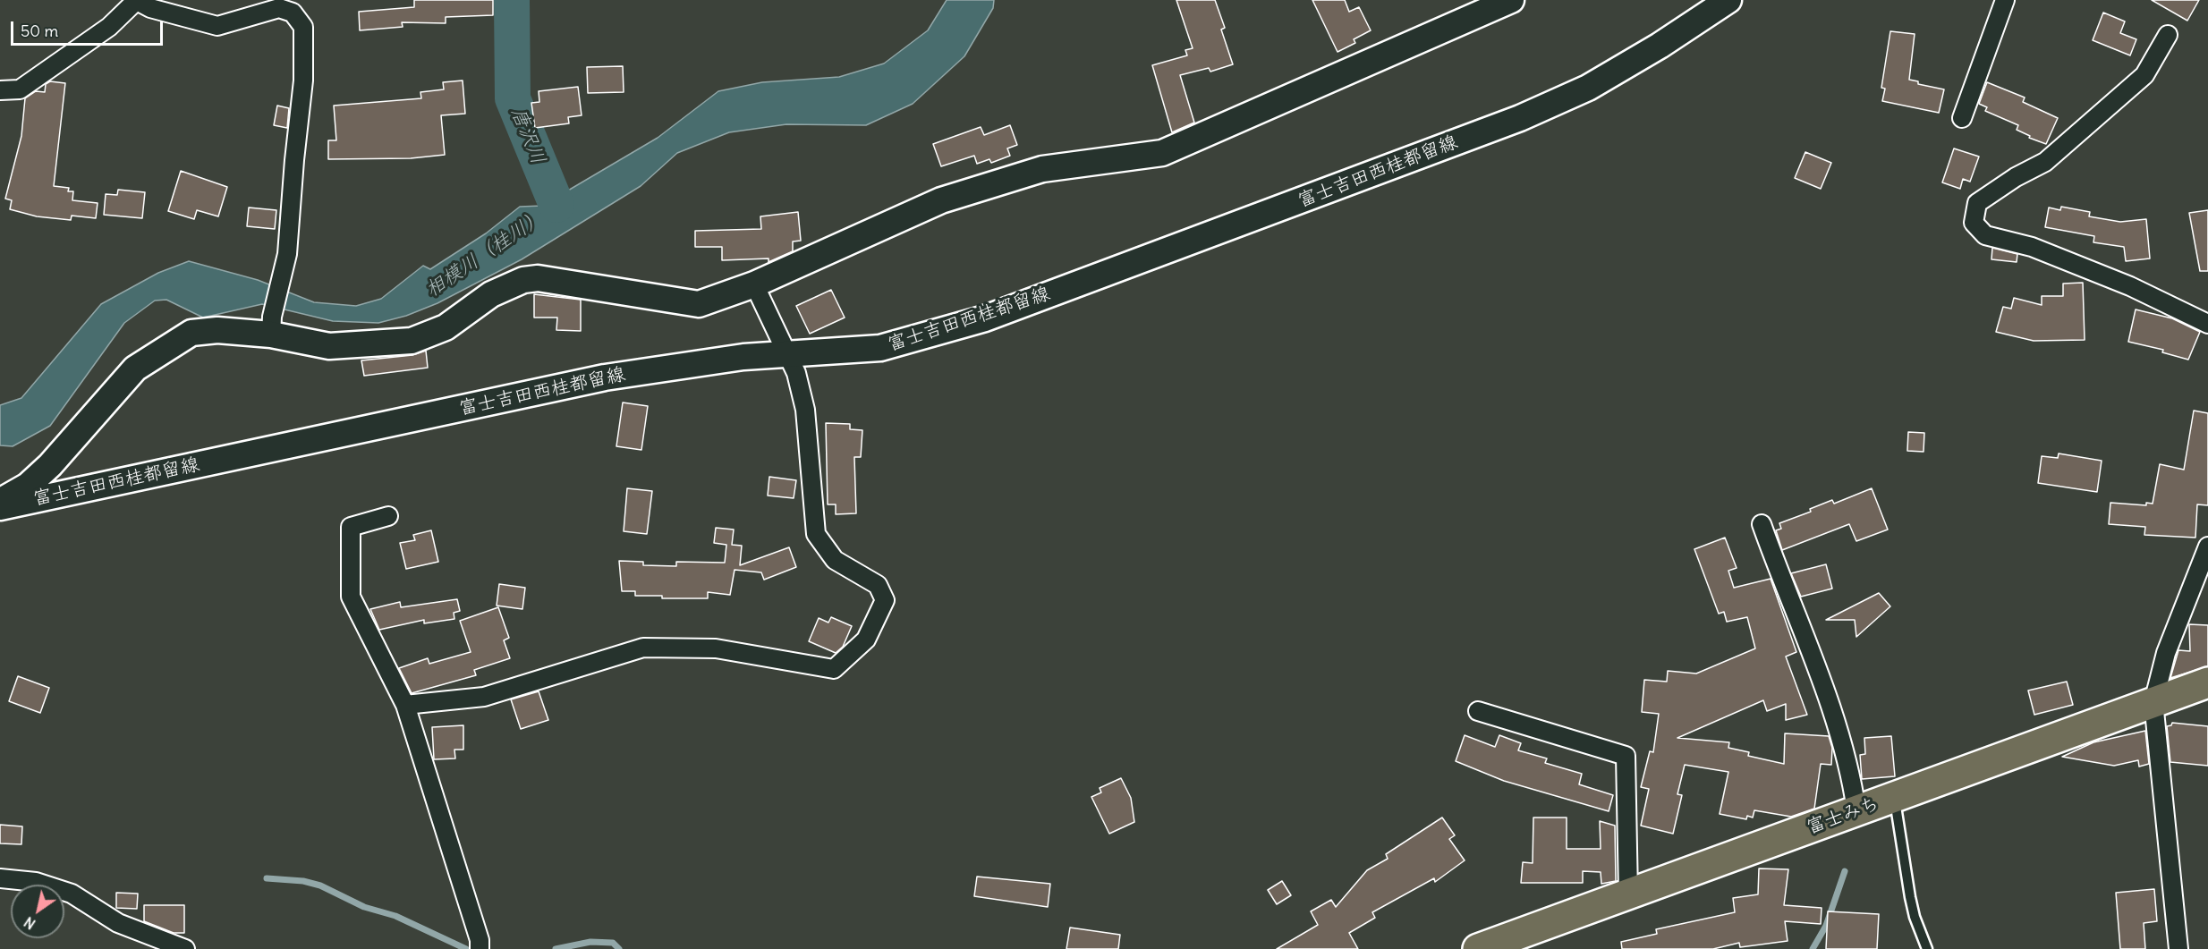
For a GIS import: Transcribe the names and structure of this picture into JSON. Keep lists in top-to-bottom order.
{
  "streets": {
    "highway": ["富士みち"],
    "main road": ["富士吉田西桂都留線"]
  },
  "water": ["唐沢川", "相模川（桂川）"],
  "scale_bar": "50 m",
  "north": "bottom left"
}
